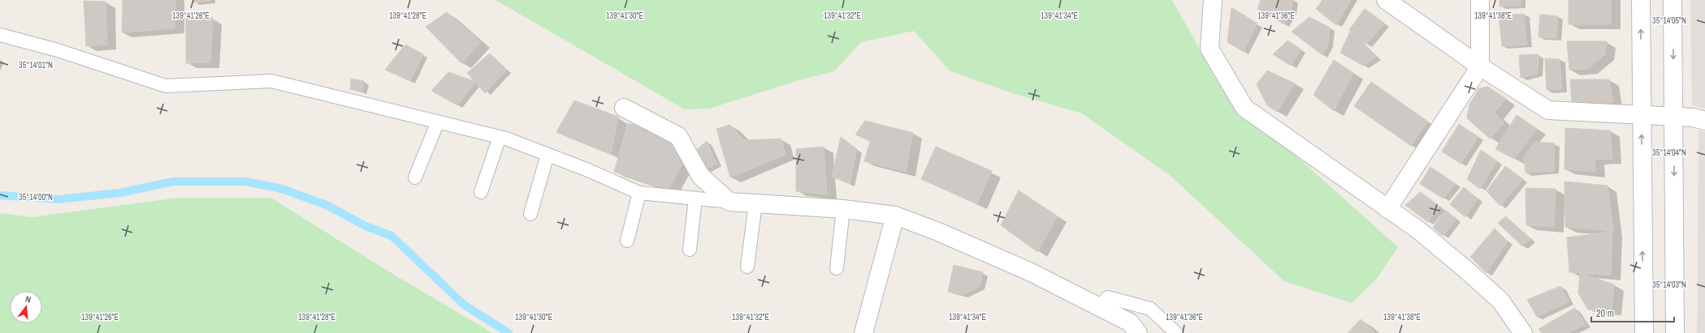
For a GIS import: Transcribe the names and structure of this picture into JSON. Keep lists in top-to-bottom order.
{
  "scale_bar": "20 m",
  "north": "top",
  "coordinates": [
    "139°41'26\"E",
    "139°41'28\"E",
    "139°41'30\"E",
    "139°41'32\"E",
    "139°41'34\"E",
    "139°41'36\"E",
    "139°41'38\"E",
    "35°14'05\"N",
    "35°14'01\"N",
    "35°14'04\"N",
    "35°14'00\"N",
    "35°14'03\"N"
  ]
}
